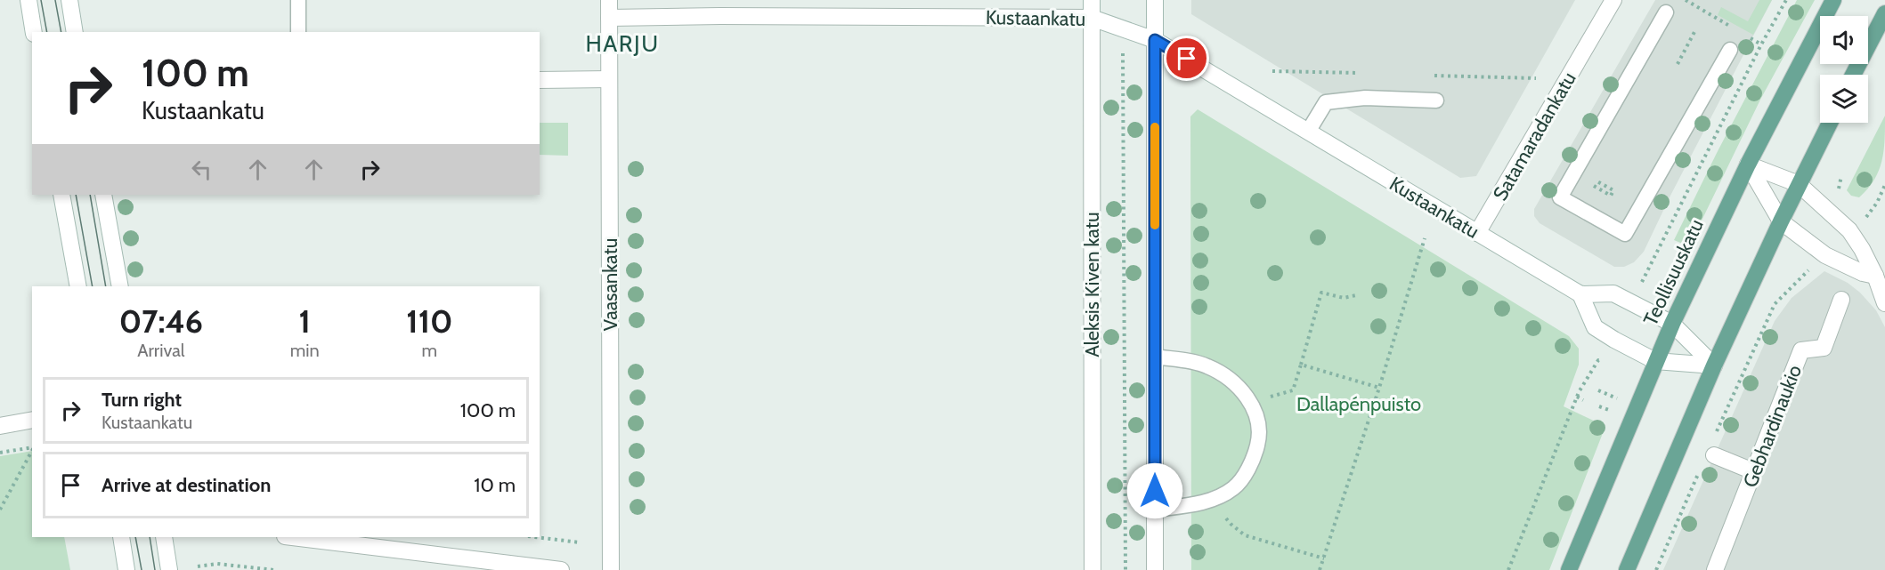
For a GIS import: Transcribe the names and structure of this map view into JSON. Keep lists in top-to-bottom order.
{
  "streets": {
    "main road": ["Teollisuuskatu"],
    "street": [
      "Kustaankatu",
      "Satamaradankatu",
      "Vaasankatu",
      "Aleksis Kiven katu",
      "Gebhardinaukio"
    ]
  },
  "crossings": [
    ["Kustaankatu", "Satamaradankatu"],
    ["Kustaankatu", "Vaasankatu"],
    ["Kustaankatu", "Aleksis Kiven katu"]
  ],
  "districts": ["HARJU"],
  "parks": ["Dallapénpuisto"],
  "page": {
    "turn": ["100 m", "Kustaankatu"],
    "eta": [
      "07:46",
      "Arrival",
      "1",
      "min",
      "110",
      "m"
    ],
    "list": [
      {
        "name": "Turn right",
        "note": "Kustaankatu",
        "value": "100 m"
      },
      {
        "name": "Arrive at destination",
        "value": "10 m"
      }
    ]
  }
}
